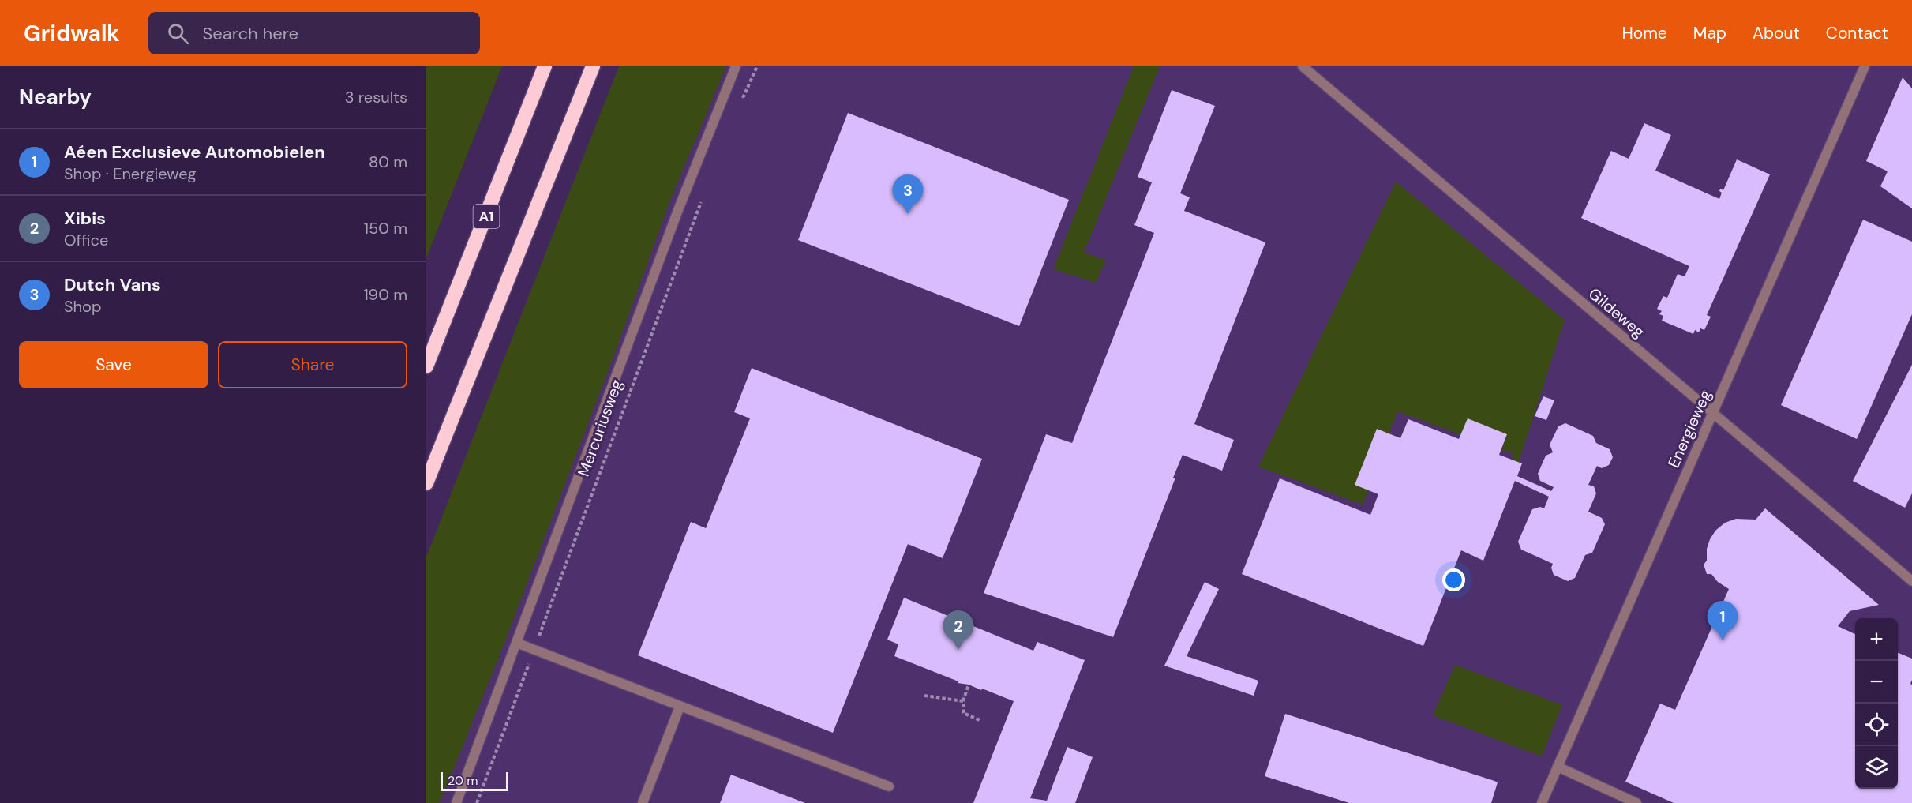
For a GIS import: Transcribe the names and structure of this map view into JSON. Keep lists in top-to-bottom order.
{
  "streets": {
    "highway": ["A1"],
    "street": ["Gildeweg", "Mercuriusweg", "Energieweg"]
  },
  "crossings": [
    ["Gildeweg", "Energieweg"]
  ],
  "scale_bar": "20 m",
  "page": {
    "header": "Gridwalk",
    "search": "Search here",
    "nav": [
      "Home",
      "Map",
      "About",
      "Contact"
    ],
    "heading": ["Nearby", "3 results"],
    "list": [
      {
        "mark": "1",
        "name": "Aéen Exclusieve Automobielen",
        "note": "Shop · Energieweg",
        "value": "80 m"
      },
      {
        "mark": "2",
        "name": "Xibis",
        "note": "Office",
        "value": "150 m"
      },
      {
        "mark": "3",
        "name": "Dutch Vans",
        "note": "Shop",
        "value": "190 m"
      }
    ],
    "pins": ["3", "1", "2"],
    "buttons": ["Save", "Share"],
    "map_buttons": ["+", "−"],
    "scale": "20 m"
  }
}
